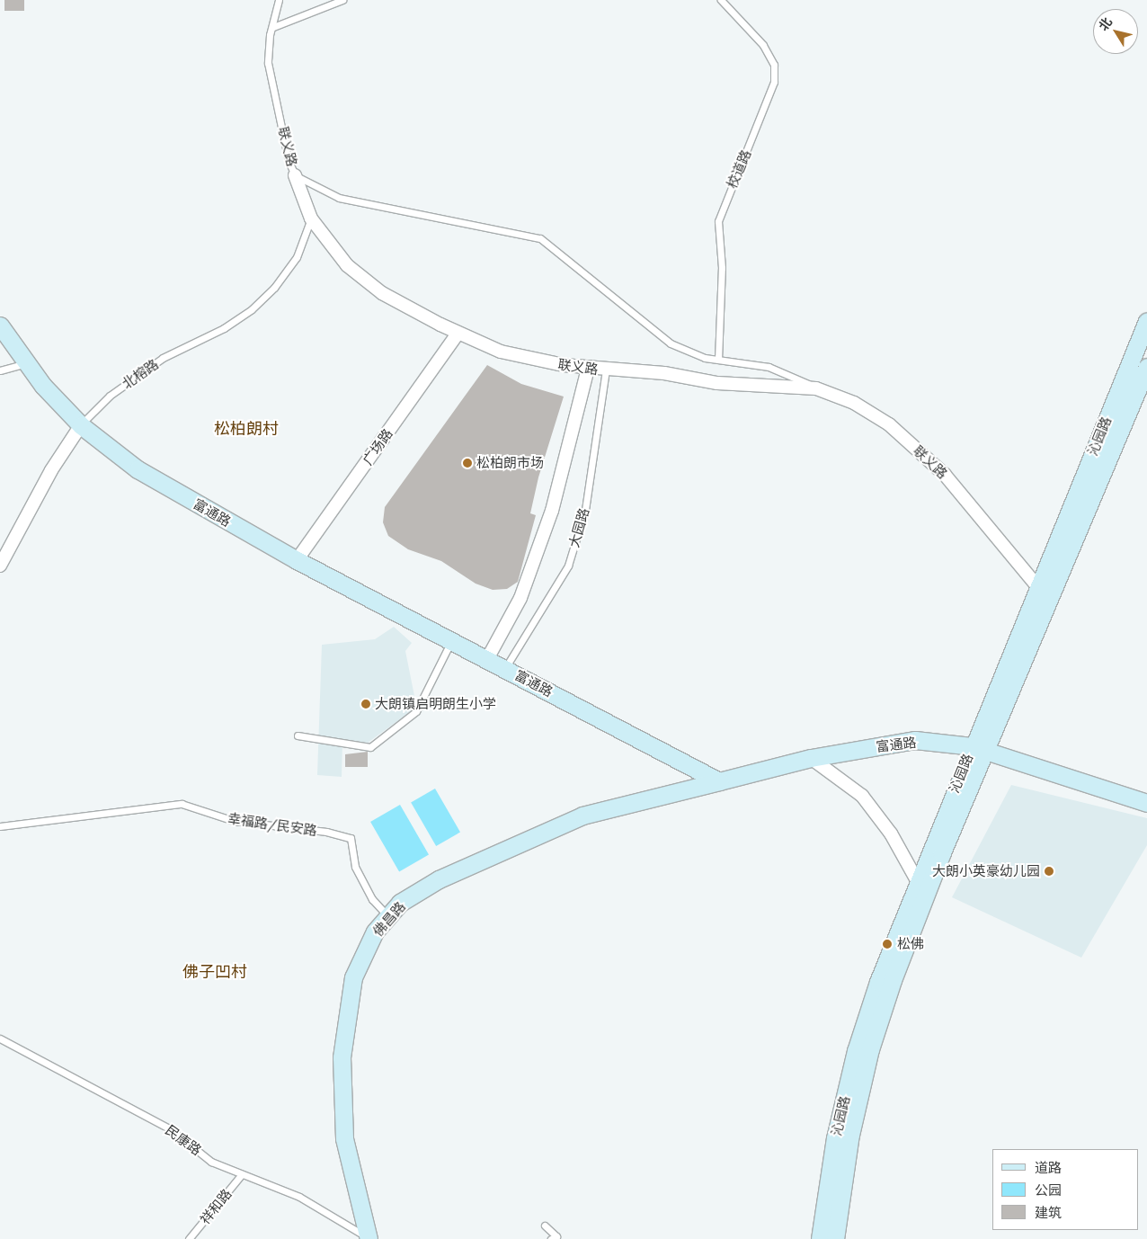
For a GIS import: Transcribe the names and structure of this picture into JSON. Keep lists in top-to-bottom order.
{
  "streets": {
    "street": [
      "联义路",
      "北榕路",
      "沁园路",
      "广场路",
      "富通路",
      "佛昌路"
    ],
    "lane": [
      "校道路",
      "大园路",
      "幸福路/民安路",
      "民康路",
      "祥和路"
    ]
  },
  "crossings": [
    ["联义路", "北榕路"],
    ["联义路", "沁园路"],
    ["联义路", "广场路"],
    ["联义路", "大园路"],
    ["北榕路", "富通路"],
    ["沁园路", "富通路"],
    ["广场路", "富通路"],
    ["富通路", "大园路"],
    ["富通路", "佛昌路"],
    ["幸福路/民安路", "佛昌路"],
    ["佛昌路", "民康路"],
    ["民康路", "祥和路"]
  ],
  "districts": ["松柏朗村", "佛子凹村"],
  "places": [
    "松柏朗市场",
    "大朗镇启明朗生小学",
    "大朗小英豪幼儿园",
    "松佛"
  ],
  "legend": ["道路", "公园", "建筑"],
  "north": "top left"
}
